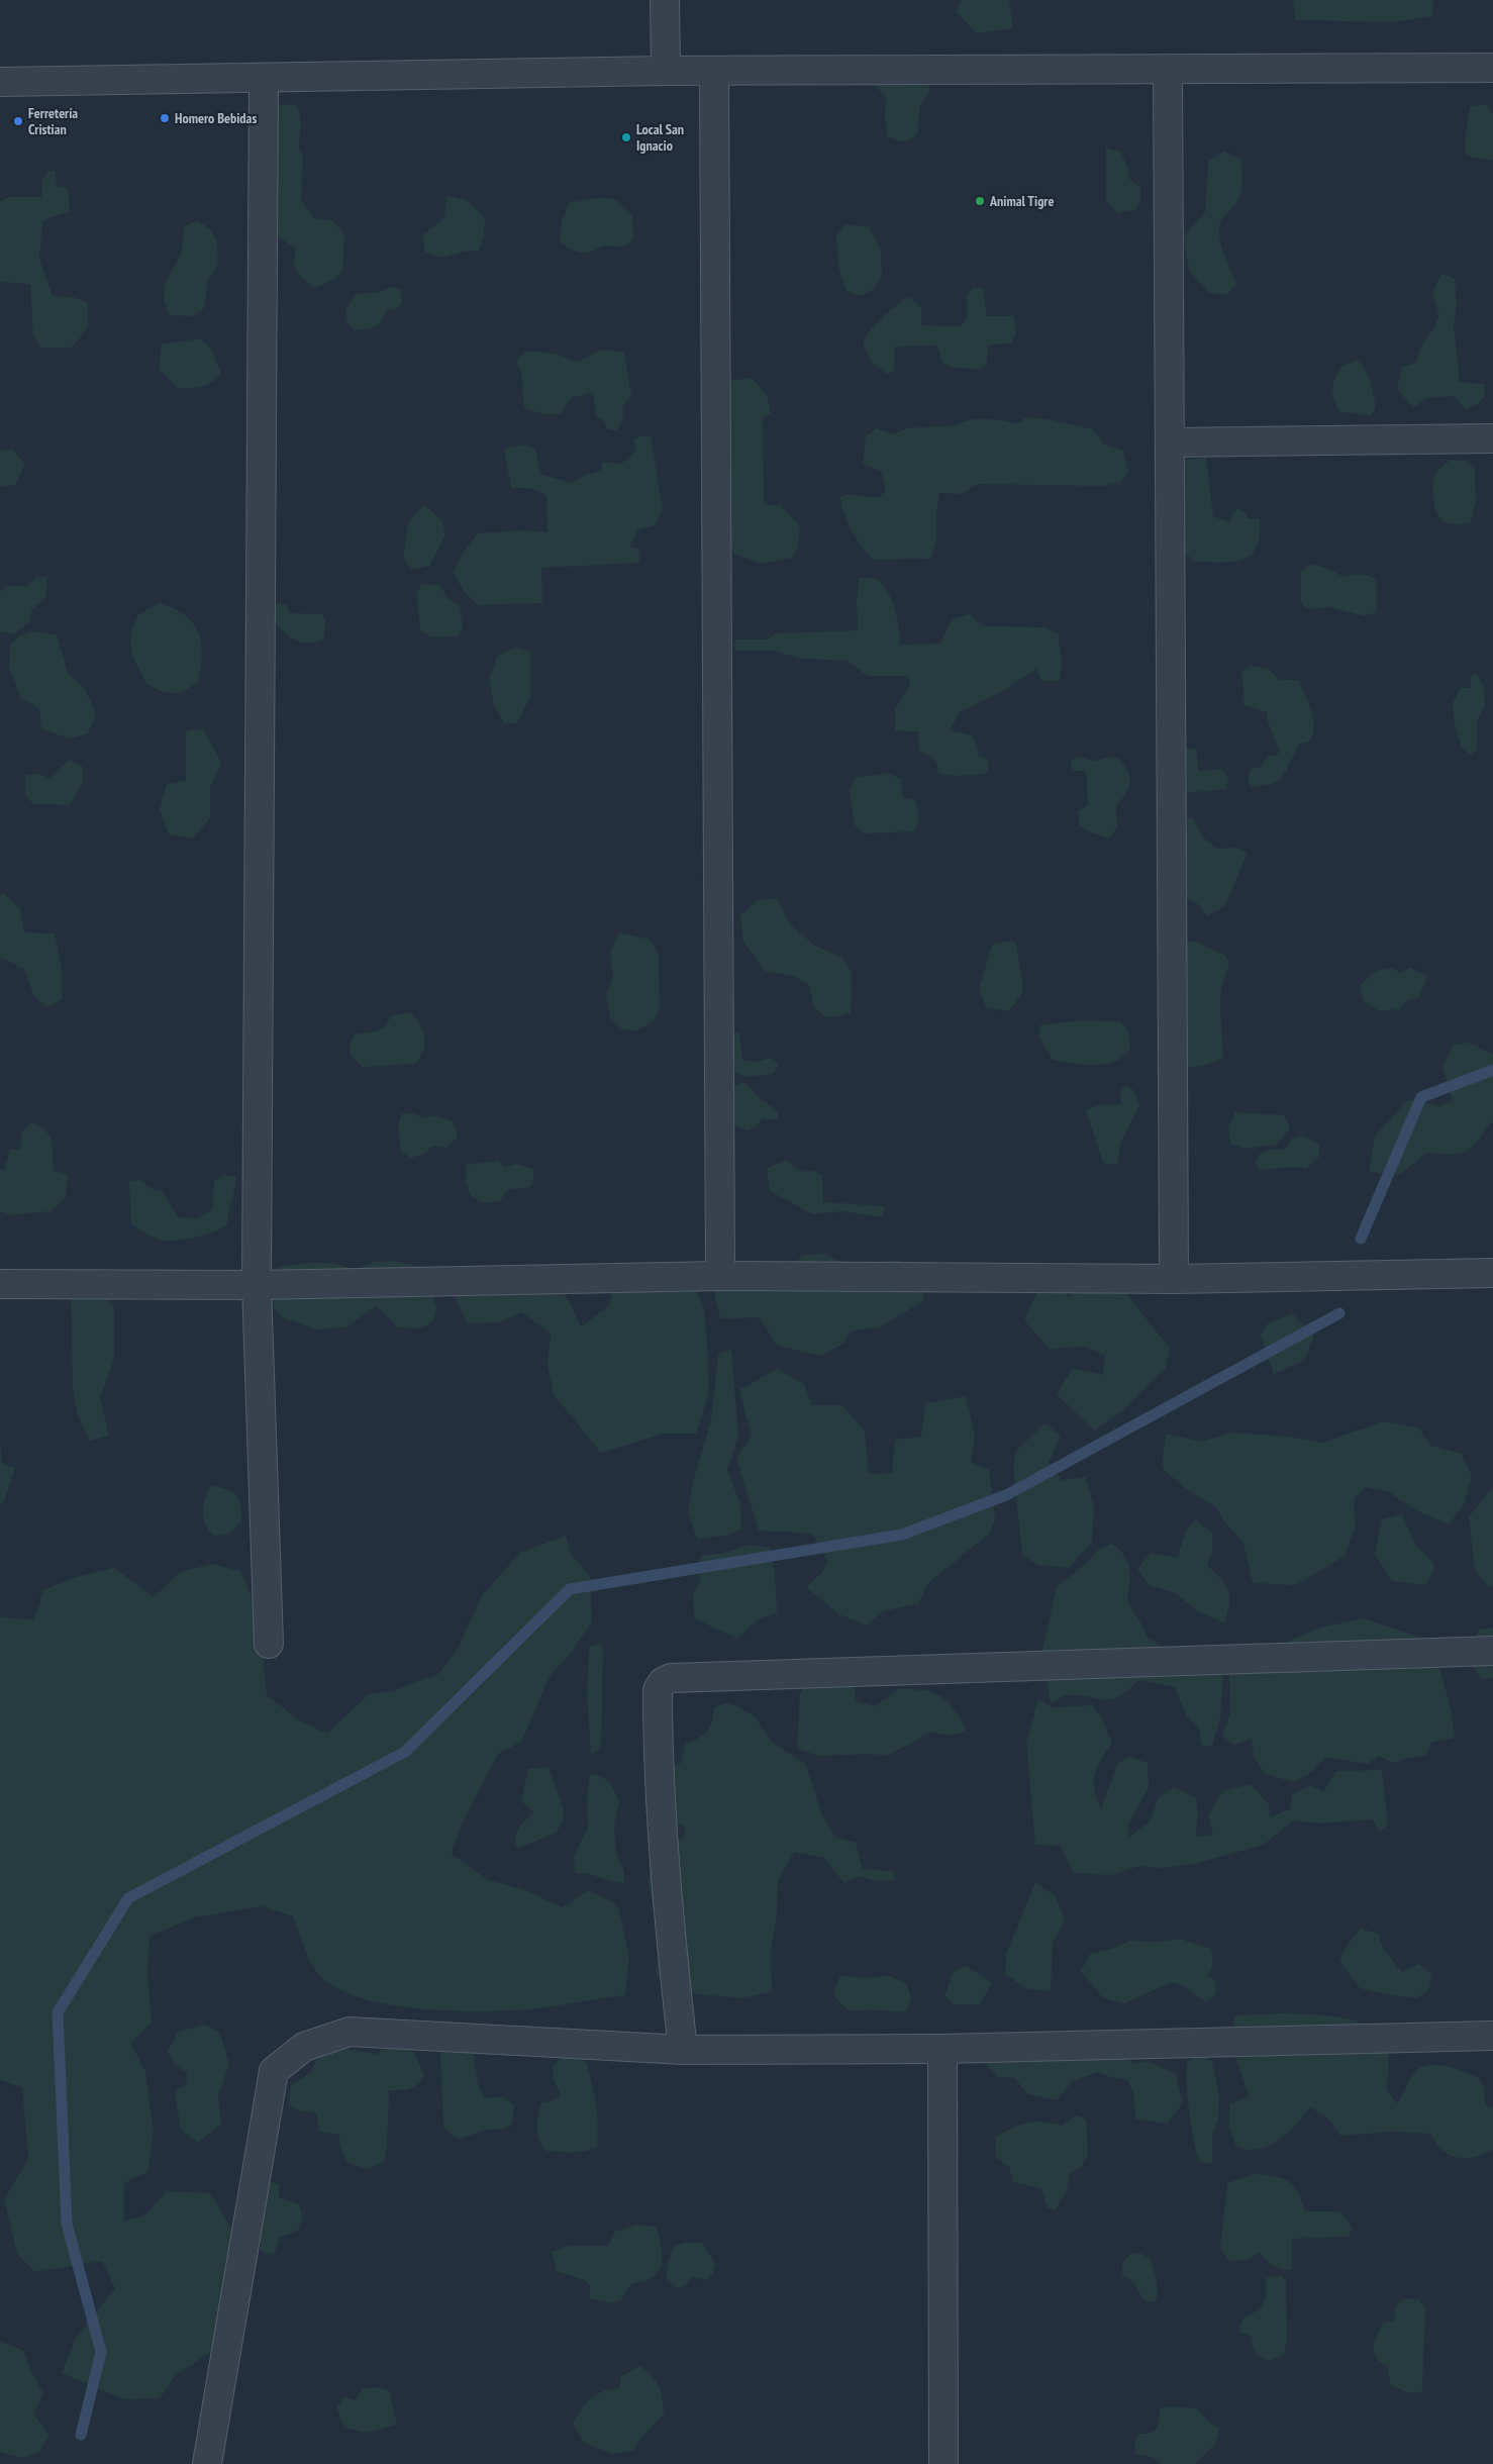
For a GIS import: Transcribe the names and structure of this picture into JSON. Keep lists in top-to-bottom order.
{
  "places": [
    "Homero Bebidas",
    "Ferretería Cristian",
    "Local San Ignacio",
    "Animal Tigre"
  ]
}
